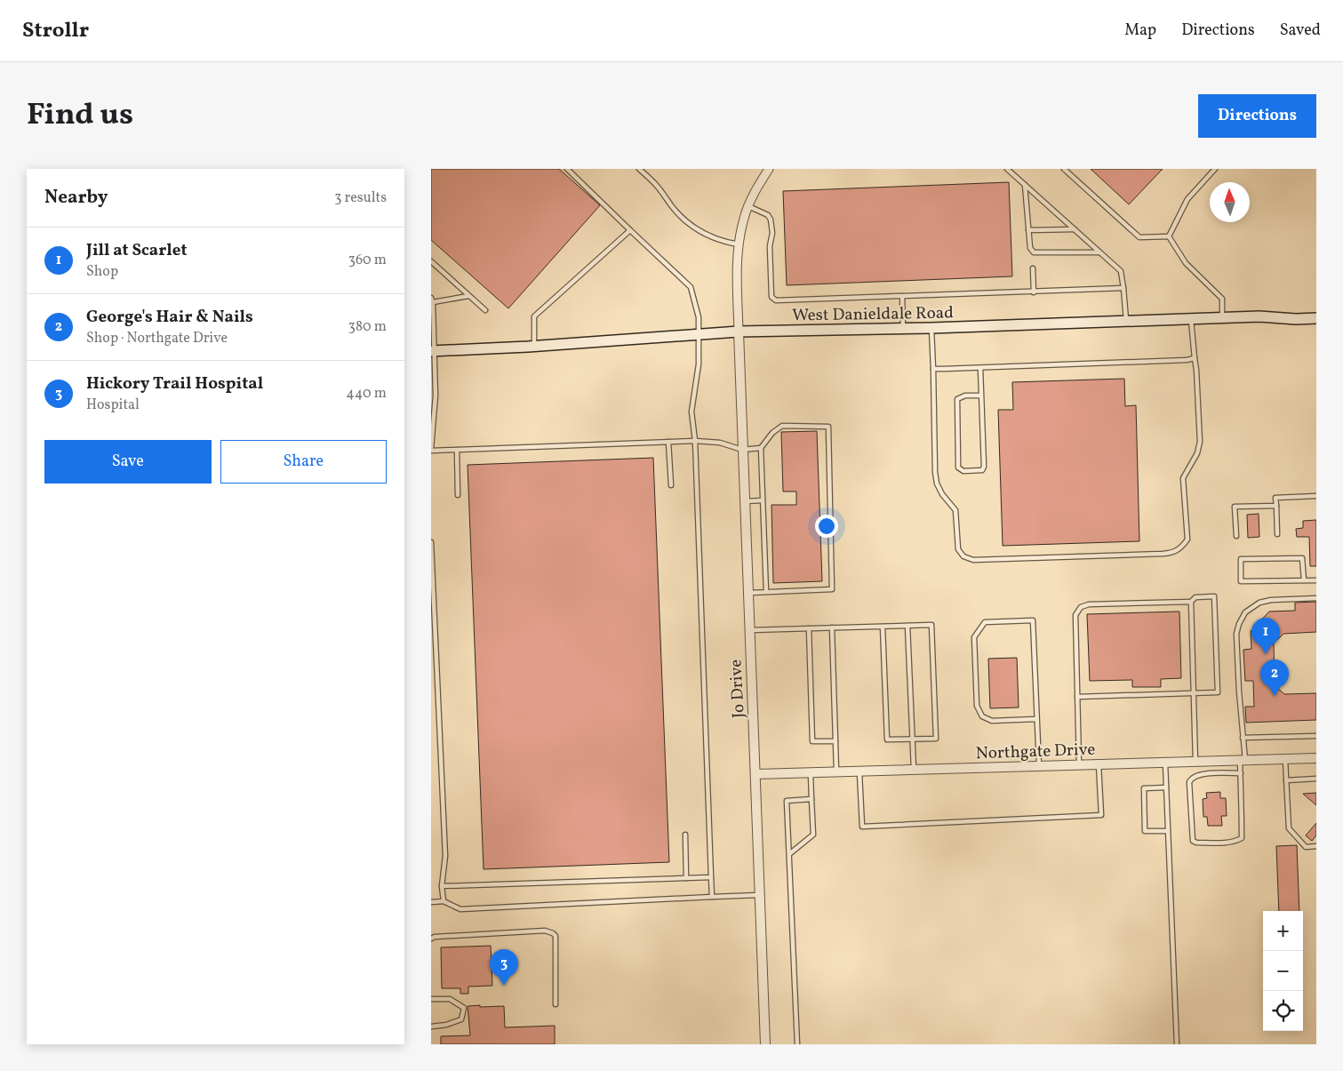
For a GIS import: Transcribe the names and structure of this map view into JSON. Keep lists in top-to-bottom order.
{
  "streets": {
    "main road": ["West Danieldale Road"],
    "street": ["Jo Drive", "Northgate Drive"]
  },
  "crossings": [
    ["West Danieldale Road", "Jo Drive"],
    ["Jo Drive", "Northgate Drive"]
  ],
  "north": "top",
  "page": {
    "header": "Strollr",
    "nav": ["Map", "Directions", "Saved"],
    "title": "Find us",
    "buttons": [
      "Directions",
      ["Save", "Share"]
    ],
    "heading": ["Nearby", "3 results"],
    "list": [
      {
        "mark": "1",
        "name": "Jill at Scarlet",
        "note": "Shop",
        "value": "360 m"
      },
      {
        "mark": "2",
        "name": "George's Hair & Nails",
        "note": "Shop · Northgate Drive",
        "value": "380 m"
      },
      {
        "mark": "3",
        "name": "Hickory Trail Hospital",
        "note": "Hospital",
        "value": "440 m"
      }
    ],
    "pins": ["1", "2", "3"],
    "map_buttons": ["+", "−"]
  }
}
